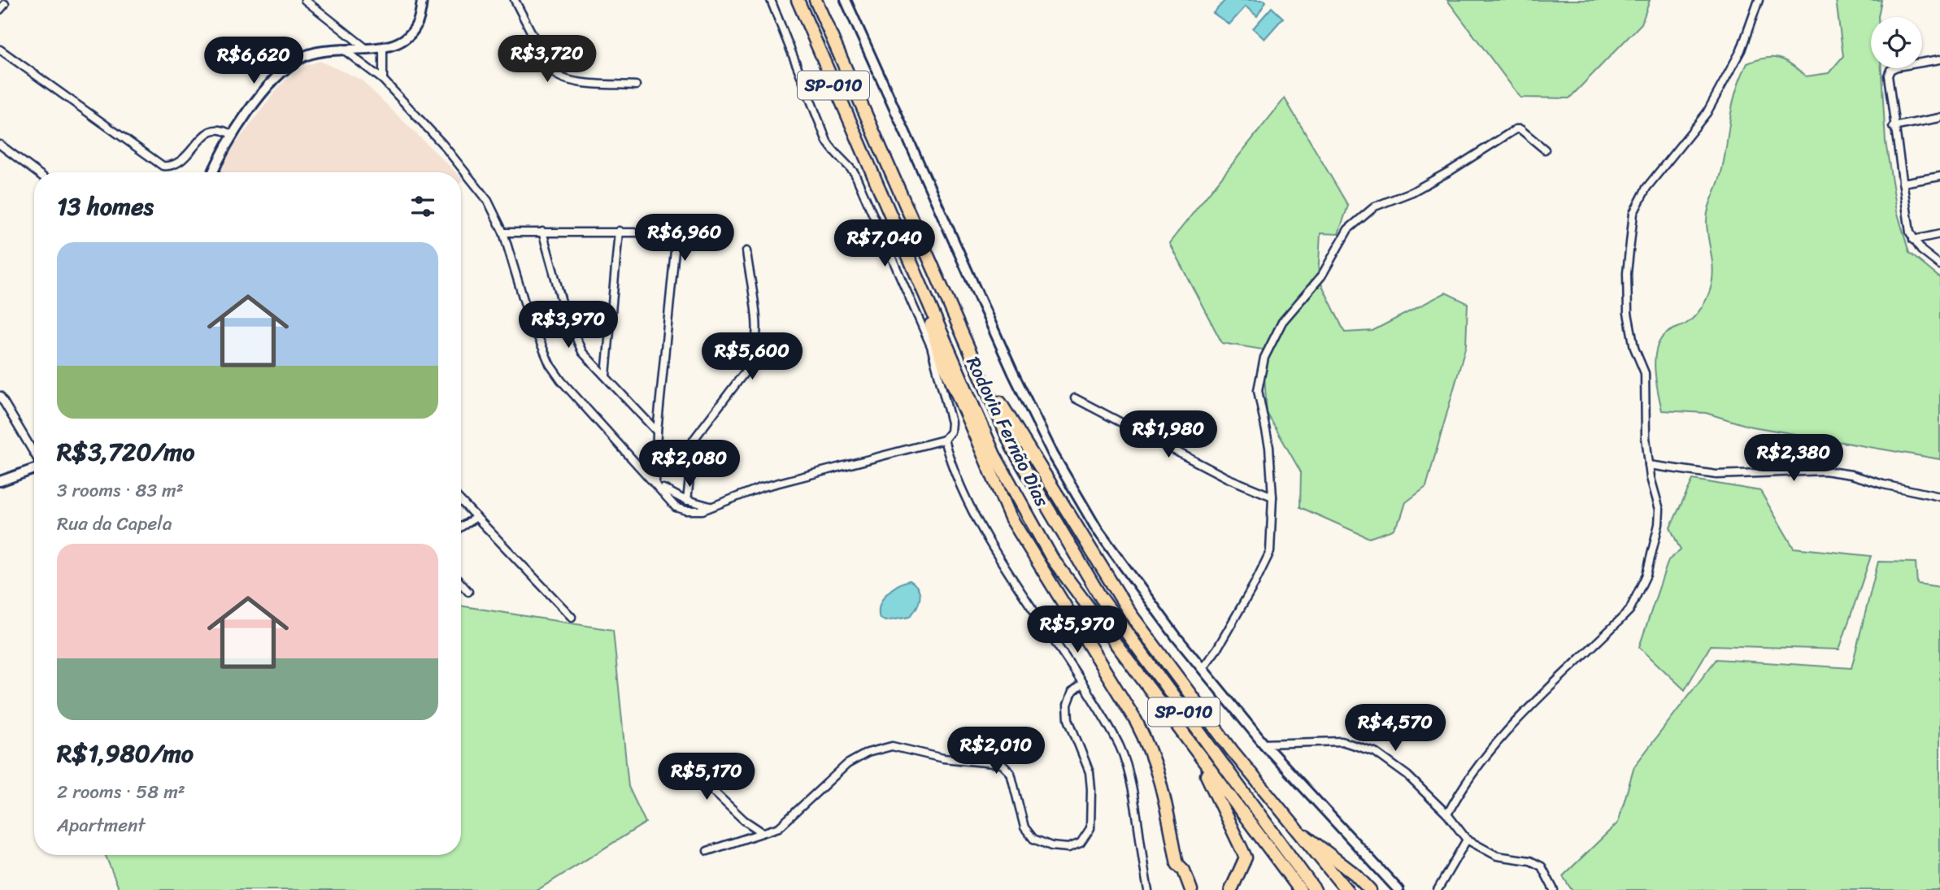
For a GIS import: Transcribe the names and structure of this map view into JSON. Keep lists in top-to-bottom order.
{
  "streets": {
    "highway": ["SP-010", "Rodovia Fernão Dias"]
  },
  "page": {
    "price": [
      "R$3,720",
      "R$6,620",
      "R$6,960",
      "R$7,040",
      "R$3,970",
      "R$5,600",
      "R$1,980",
      "R$2,380",
      "R$2,080",
      "R$5,970",
      "R$4,570",
      "R$2,010",
      "R$5,170"
    ],
    "heading": "13 homes",
    "list": [
      {
        "name": "R$3,720/mo",
        "note": "3 rooms · 83 m² · Rua da Capela"
      },
      {
        "name": "R$1,980/mo",
        "note": "2 rooms · 58 m² · Apartment"
      }
    ]
  }
}
